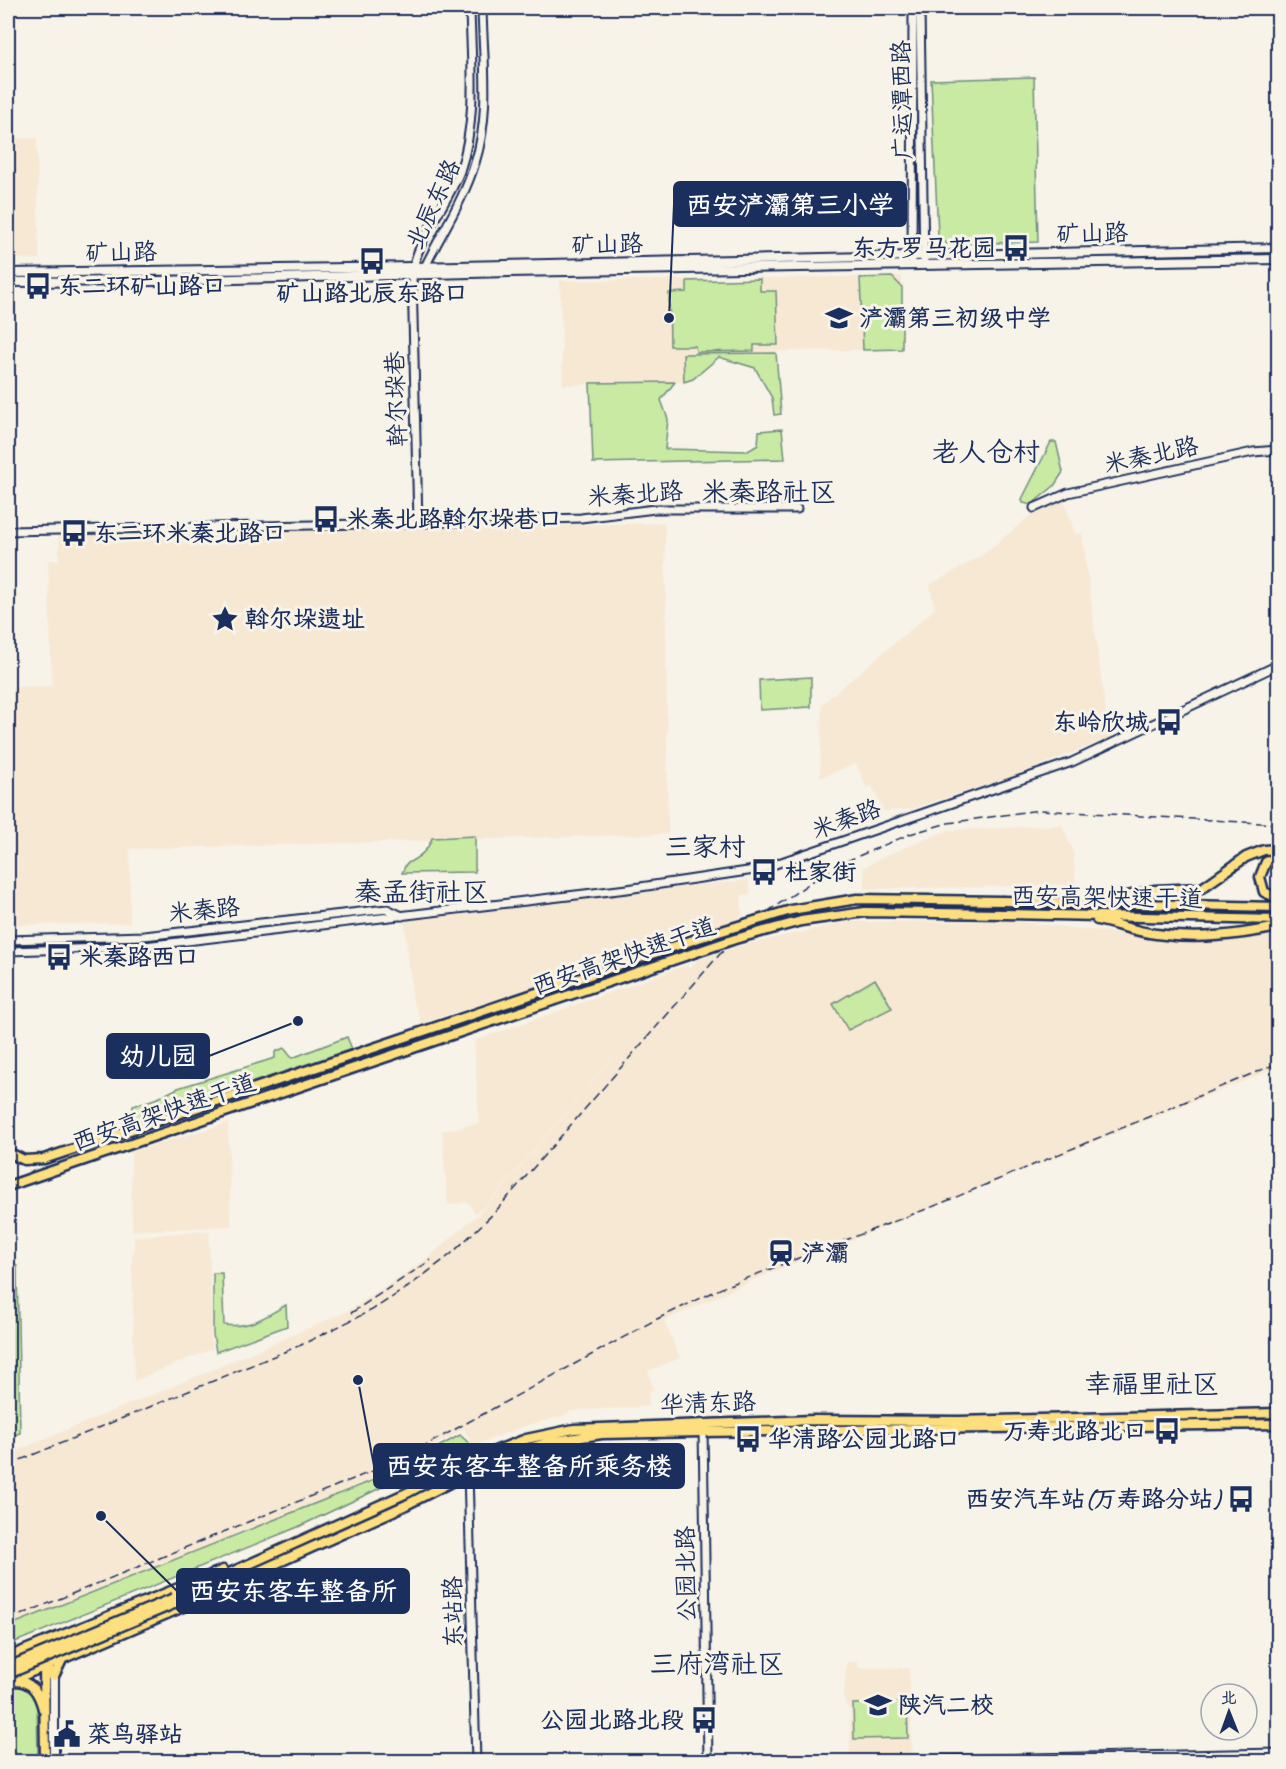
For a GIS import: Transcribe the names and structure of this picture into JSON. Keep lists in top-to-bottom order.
{
  "streets": {
    "main road": ["矿山路", "西安高架快速干道", "华清东路"],
    "street": [
      "广运潭西路",
      "北辰东路",
      "幹尔垛巷",
      "米秦北路",
      "米秦路",
      "公园北路",
      "东站路"
    ]
  },
  "crossings": [
    ["广运潭西路", "矿山路"],
    ["北辰东路", "矿山路"],
    ["北辰东路", "幹尔垛巷"],
    ["矿山路", "幹尔垛巷"],
    ["幹尔垛巷", "米秦北路"],
    ["华清东路", "公园北路"],
    ["华清东路", "东站路"]
  ],
  "districts": [
    "老人仓村",
    "米秦路社区",
    "三家村",
    "秦孟街社区",
    "幸福里社区",
    "三府湾社区"
  ],
  "places": {
    "bus stop": [
      "东方罗马花园",
      "矿山路北辰东路口",
      "东二环矿山路口",
      "米秦北路斡尔垛巷口",
      "东二环米秦北路口",
      "东岭欣城",
      "杜家街",
      "米秦路西口",
      "万寿北路北口",
      "华清路公园北路口",
      "西安汽车站(万寿路分站)",
      "公园北路北段"
    ],
    "other": [
      "西安浐灞第三小学",
      "幼儿园",
      "西安东客车整备所乘务楼",
      "西安东客车整备所"
    ],
    "school or university": ["浐灞第三初级中学", "陕汽二校"],
    "place": ["斡尔垛遗址"],
    "station": ["浐灞"],
    "public building": ["菜鸟驿站"]
  },
  "north": "top"
}
